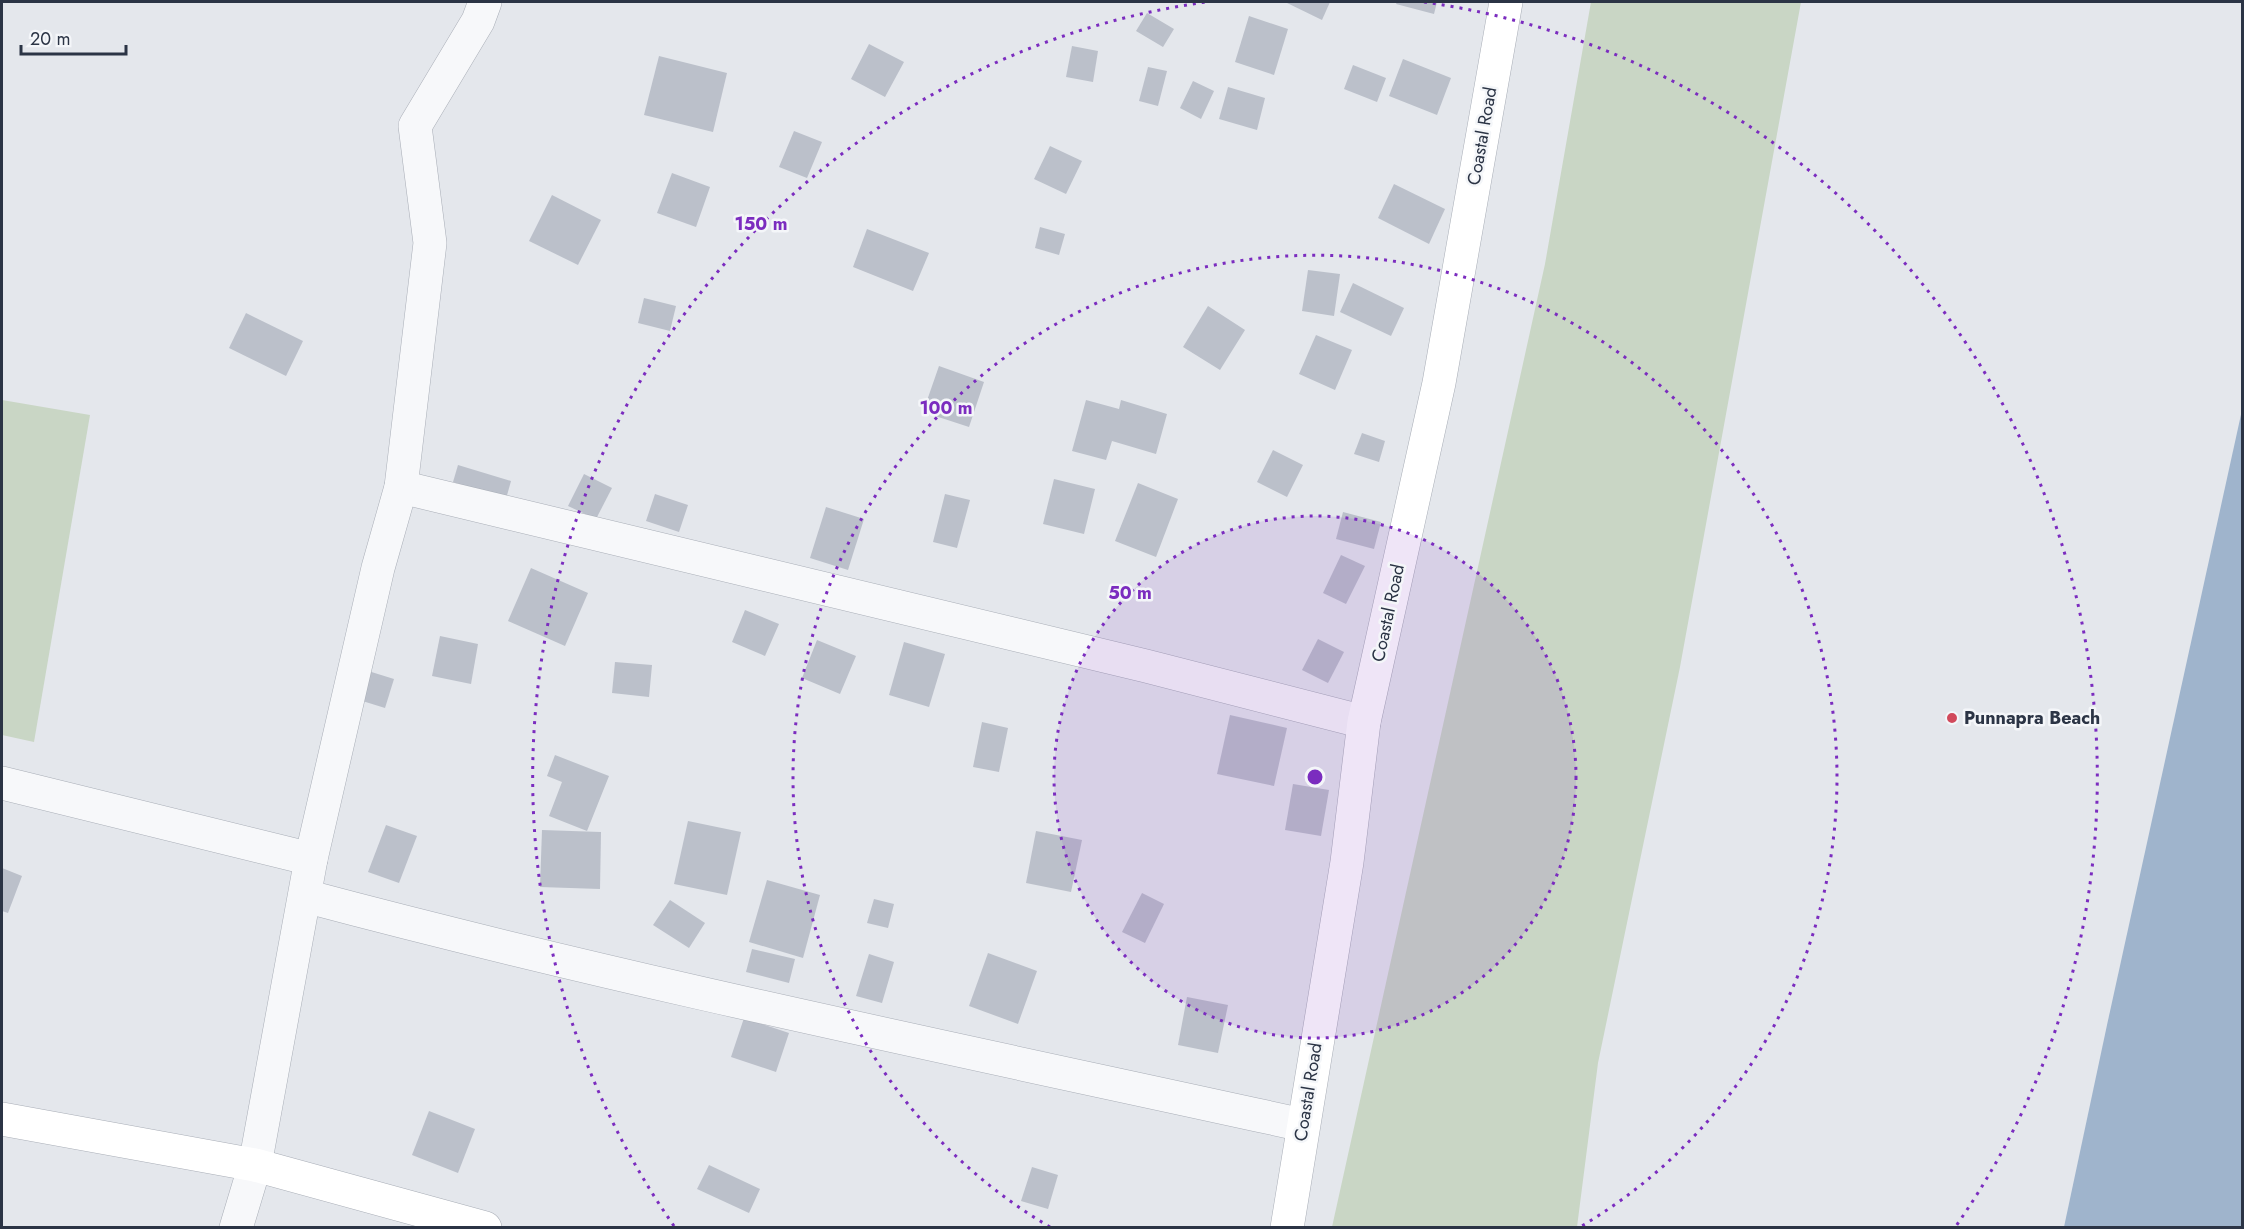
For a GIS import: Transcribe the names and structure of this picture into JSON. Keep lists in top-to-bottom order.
{
  "streets": {
    "street": ["Coastal Road"]
  },
  "places": ["Punnapra Beach"],
  "scale_bar": "20 m",
  "rings": ["150 m", "100 m", "50 m"]
}
